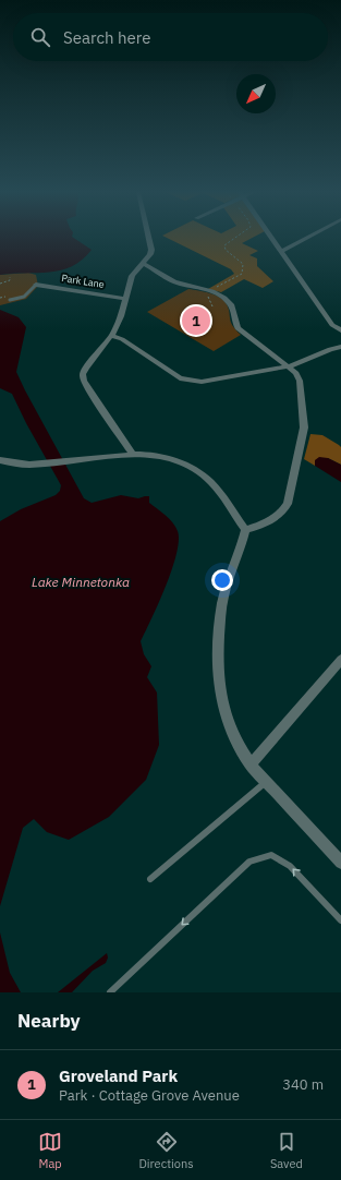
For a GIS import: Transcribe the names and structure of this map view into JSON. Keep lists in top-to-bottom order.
{
  "streets": {
    "street": ["Park Lane"]
  },
  "water": ["Lake Minnetonka"],
  "north": "bottom left",
  "page": {
    "search": "Search here",
    "pins": "1",
    "heading": "Nearby",
    "list": [
      {
        "mark": "1",
        "name": "Groveland Park",
        "note": "Park · Cottage Grove Avenue",
        "value": "340 m"
      }
    ],
    "nav": ["Map", "Directions", "Saved"]
  }
}
